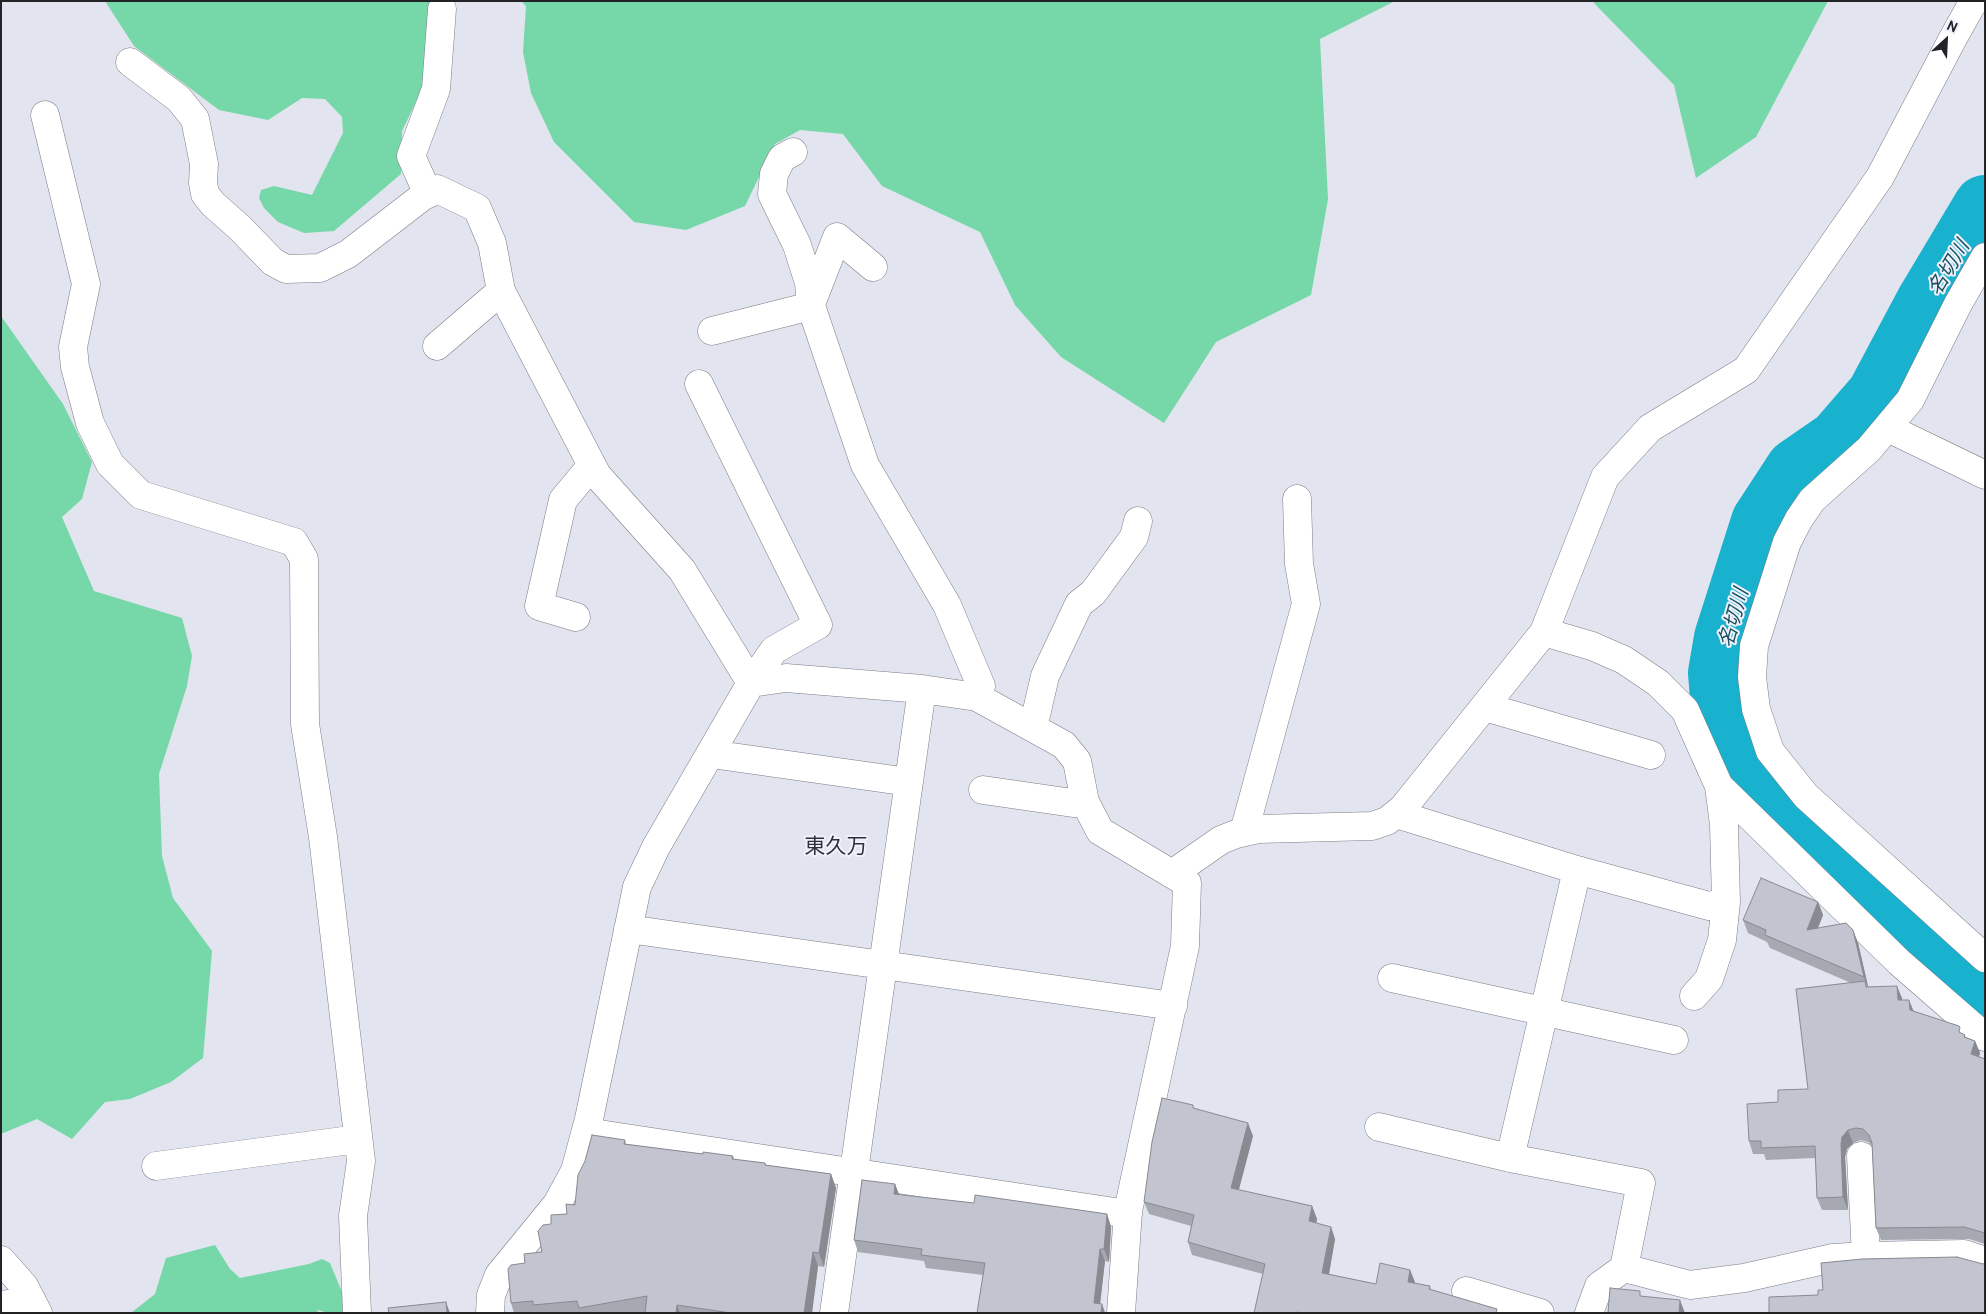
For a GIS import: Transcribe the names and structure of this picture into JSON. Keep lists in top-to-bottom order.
{
  "districts": ["東久万"],
  "water": ["名切川"],
  "north": "top right"
}
